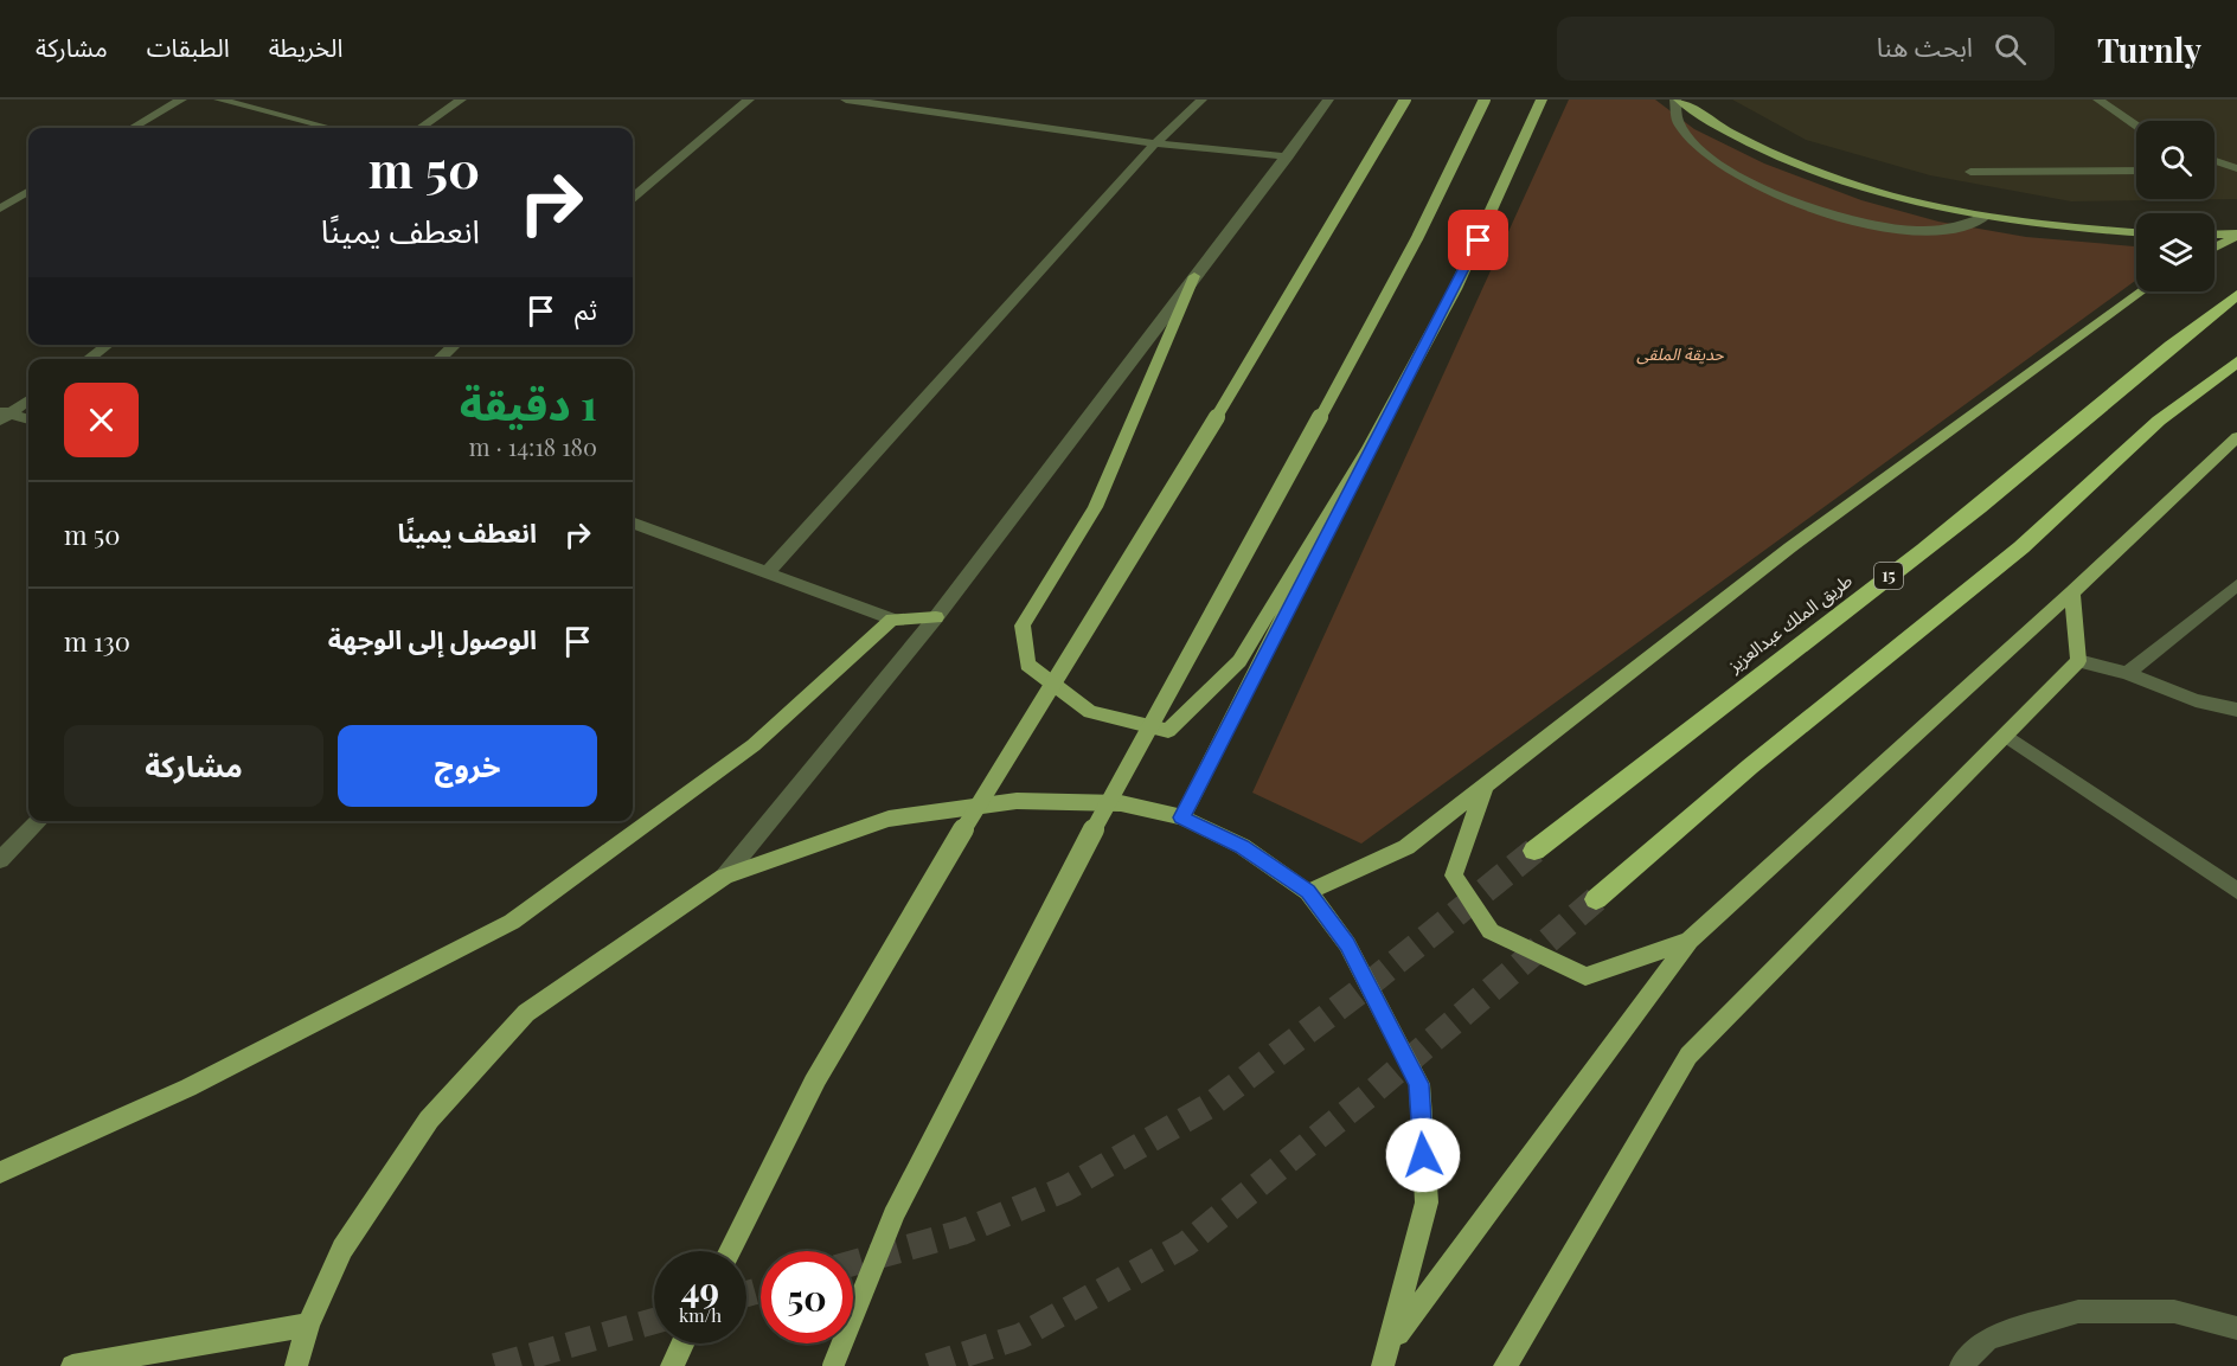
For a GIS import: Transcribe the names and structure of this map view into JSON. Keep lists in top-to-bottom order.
{
  "streets": {
    "highway": ["15", "طريق الملك عبدالعزيز"]
  },
  "parks": ["حديقة الملقى"],
  "page": {
    "header": "Turnly",
    "search": "ابحث هنا",
    "nav": ["الخريطة", "الطبقات", "مشاركة"],
    "turn": ["50 m", "انعطف يمينًا"],
    "then": "ثم",
    "heading": ["1 دقيقة", "180 m · 14:18"],
    "list": [
      {
        "name": "انعطف يمينًا",
        "value": "50 m"
      },
      {
        "name": "الوصول إلى الوجهة",
        "value": "130 m"
      }
    ],
    "buttons": ["خروج", "مشاركة"],
    "speed": "49 km/h",
    "limit": "50"
  }
}
